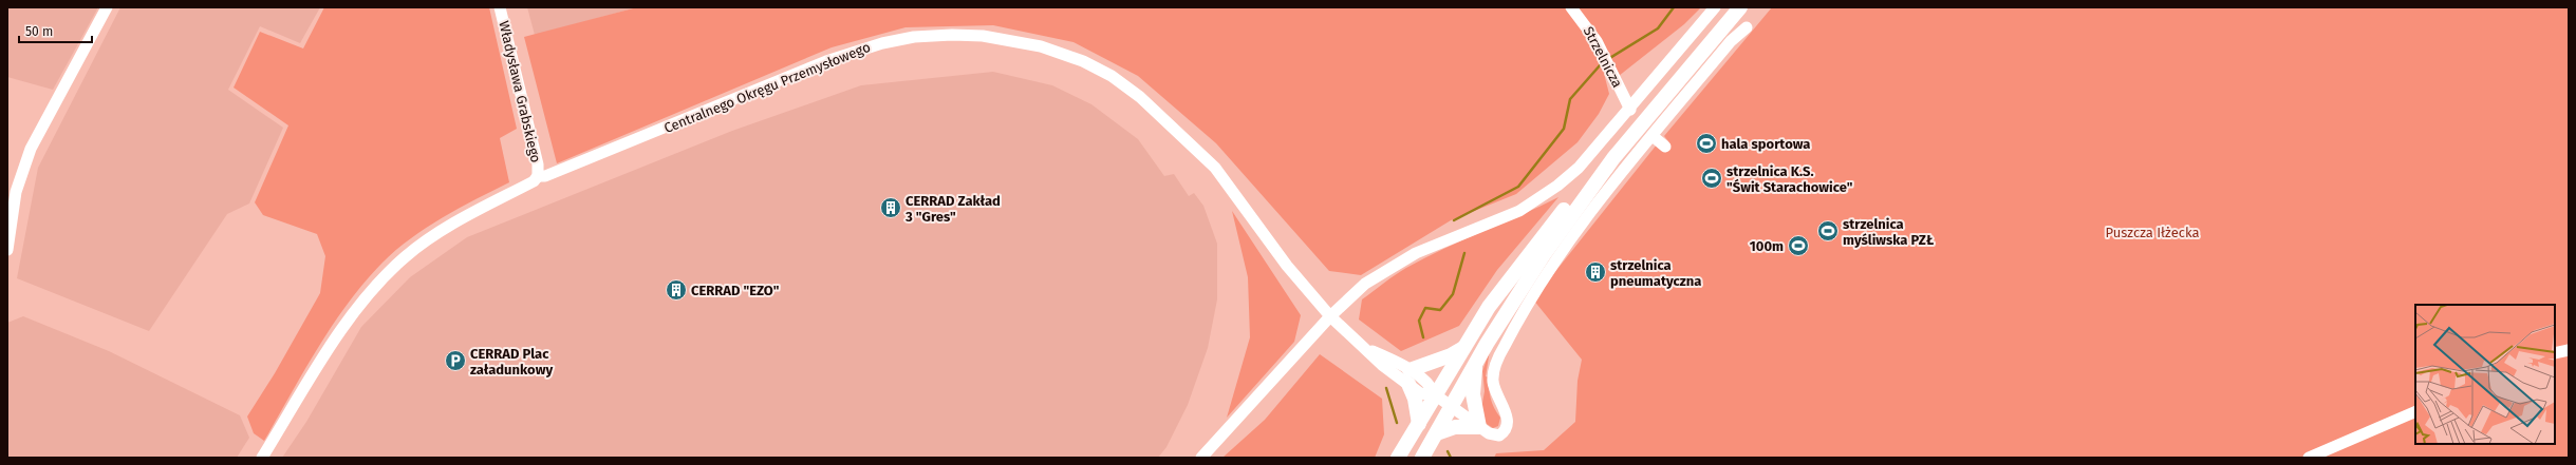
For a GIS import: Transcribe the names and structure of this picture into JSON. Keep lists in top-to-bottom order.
{
  "streets": {
    "street": ["Strzelnicza", "Centralnego Okręgu Przemysłowego", "Władysława Grabskiego"]
  },
  "crossings": [
    ["Centralnego Okręgu Przemysłowego", "Władysława Grabskiego"]
  ],
  "parks": ["Puszcza Iłżecka"],
  "places": {
    "sports": [
      "hala sportowa",
      "strzelnica K.S. \"Świt Starachowice\"",
      "strzelnica myśliwska PZŁ",
      "100m"
    ],
    "building": ["CERRAD Zakład 3 \"Gres\"", "strzelnica pneumatyczna", "CERRAD \"EZO\""],
    "parking": ["CERRAD Plac załadunkowy"]
  },
  "scale_bar": "50 m"
}
